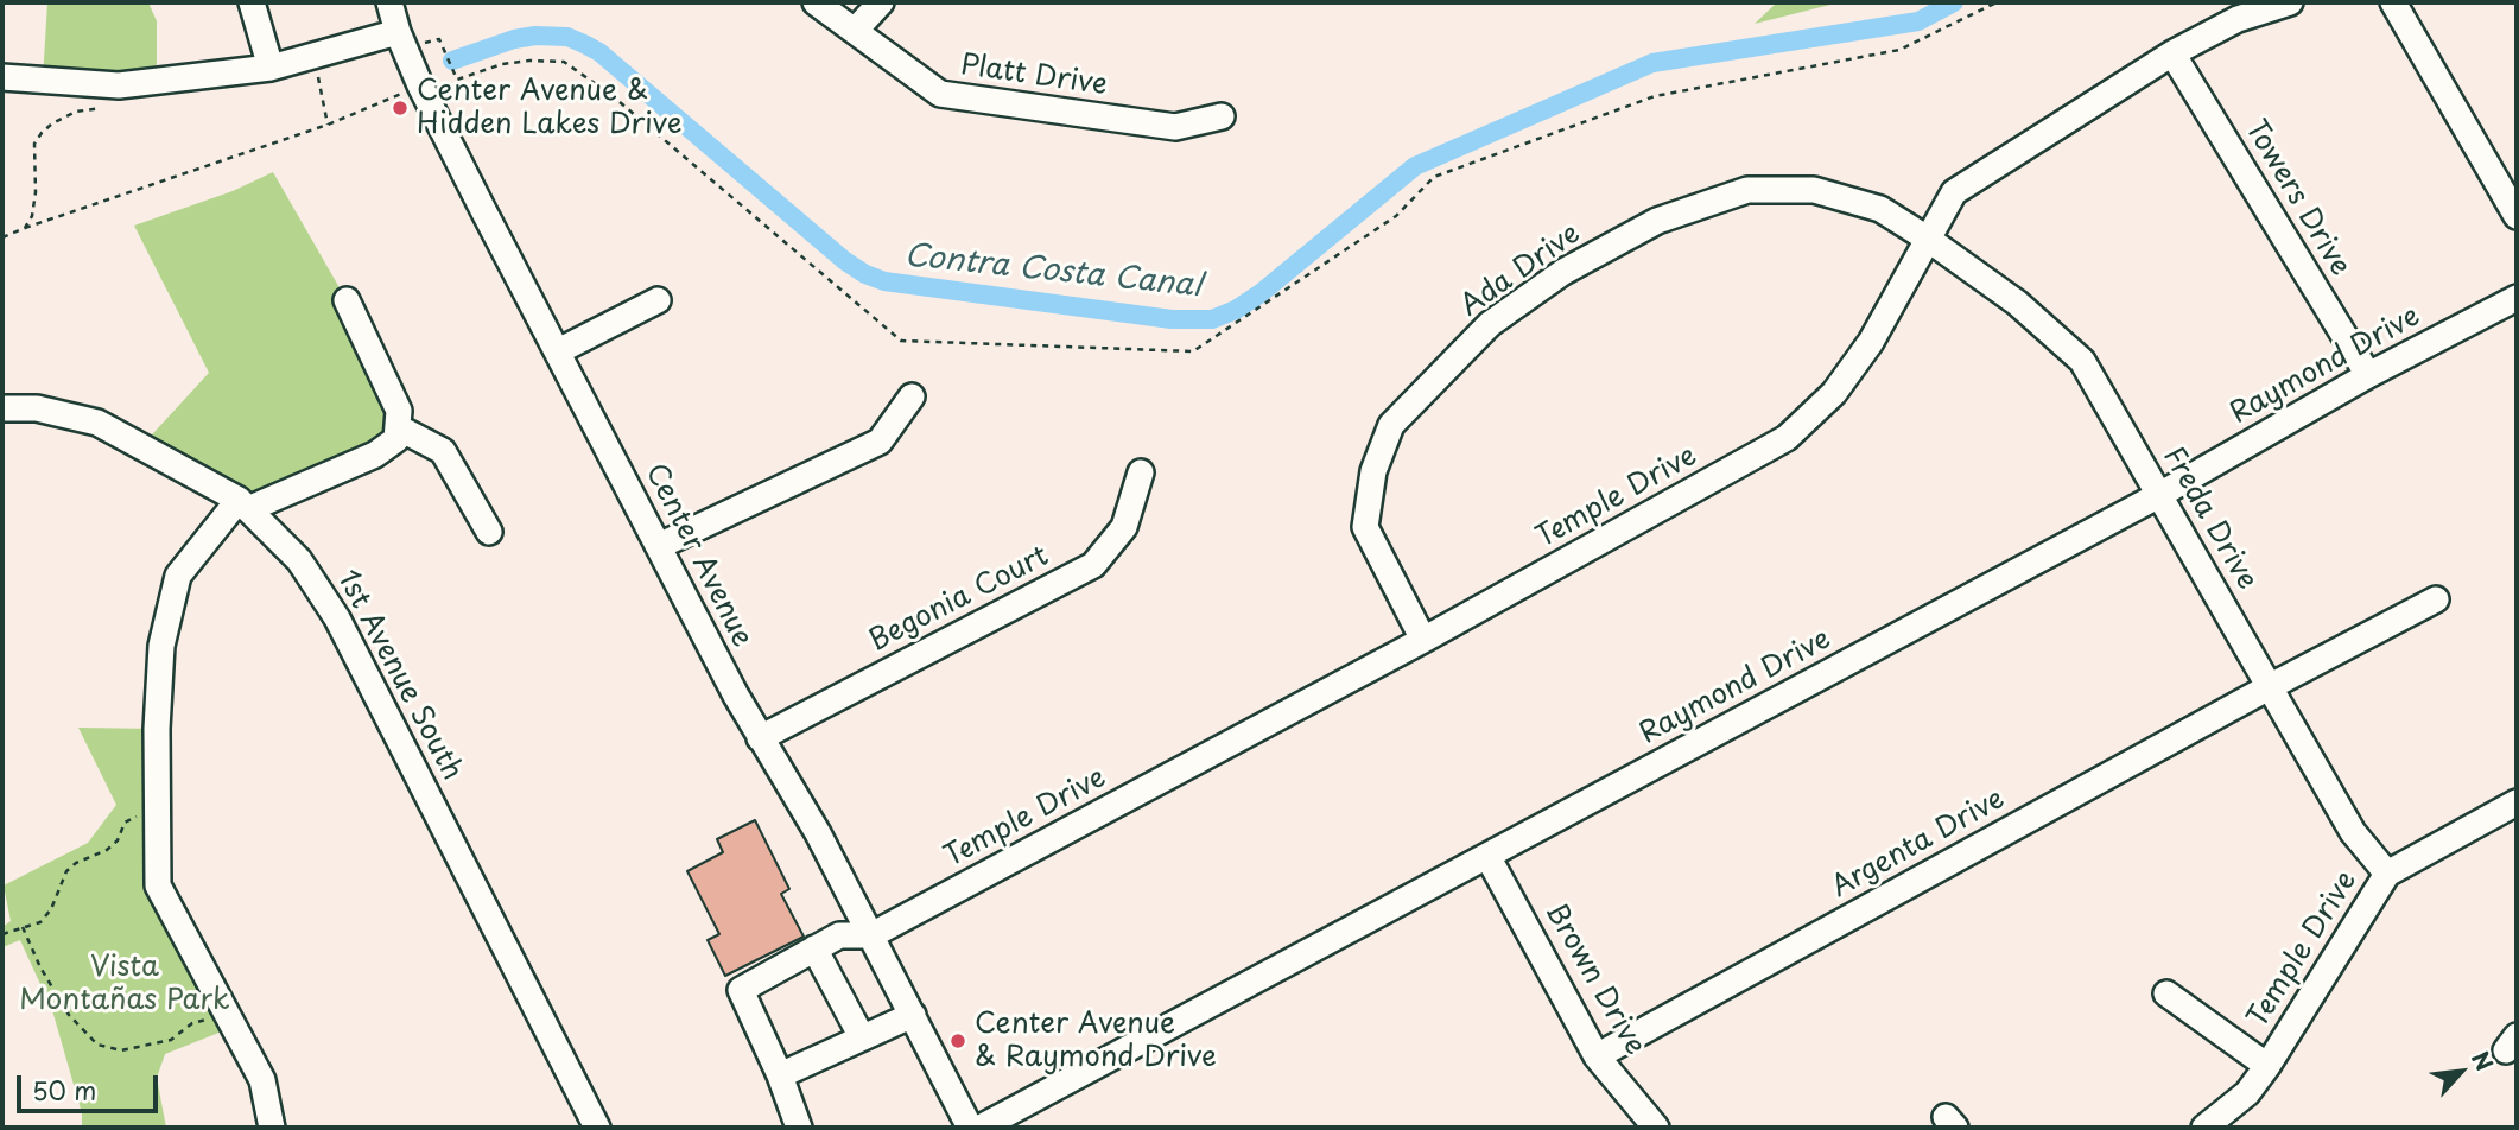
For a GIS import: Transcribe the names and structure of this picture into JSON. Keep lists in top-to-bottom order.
{
  "streets": {
    "street": [
      "Platt Drive",
      "Towers Drive",
      "Ada Drive",
      "Raymond Drive",
      "Temple Drive",
      "Freda Drive",
      "Center Avenue",
      "Begonia Court",
      "1st Avenue South",
      "Argenta Drive",
      "Brown Drive"
    ]
  },
  "crossings": [
    ["Towers Drive", "Raymond Drive"],
    ["Towers Drive", "Temple Drive"],
    ["Ada Drive", "Temple Drive"],
    ["Ada Drive", "Freda Drive"],
    ["Raymond Drive", "Freda Drive"],
    ["Raymond Drive", "Brown Drive"],
    ["Temple Drive", "Freda Drive"],
    ["Temple Drive", "Center Avenue"],
    ["Freda Drive", "Argenta Drive"],
    ["Center Avenue", "Begonia Court"],
    ["Argenta Drive", "Brown Drive"]
  ],
  "water": ["Contra Costa Canal"],
  "parks": ["Vista Montañas Park"],
  "places": ["Center Avenue & Hidden Lakes Drive", "Center Avenue & Raymond Drive"],
  "scale_bar": "50 m",
  "north": "top right"
}
